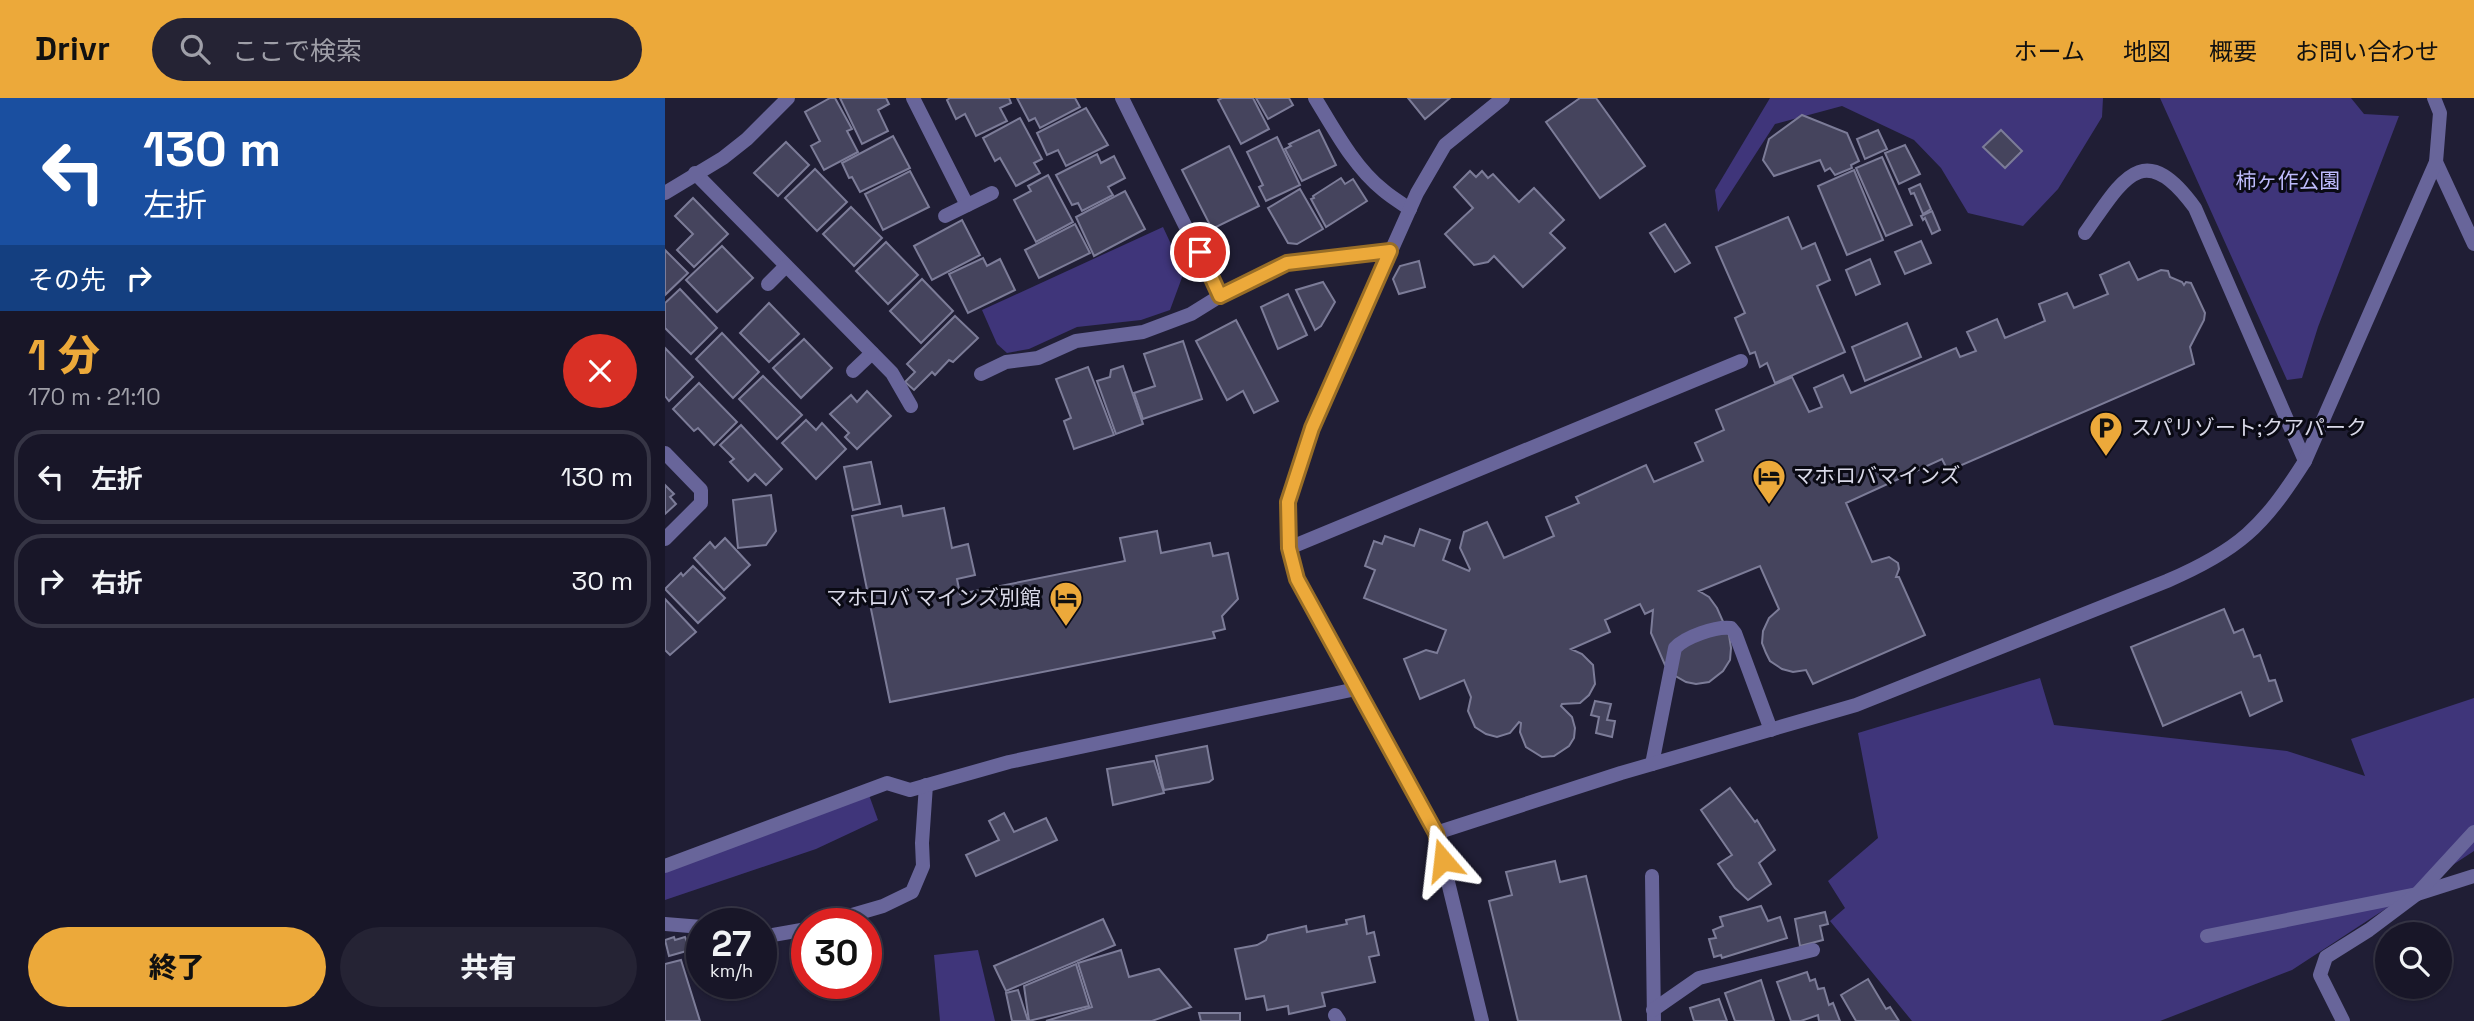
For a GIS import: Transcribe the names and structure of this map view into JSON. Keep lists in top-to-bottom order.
{
  "parks": ["柿ヶ作公園"],
  "places": {
    "parking": ["スパリゾート;クアパーク"],
    "hotel": ["マホロバマインズ", "マホロバ マインズ別館"]
  },
  "page": {
    "header": "Drivr",
    "search": "ここで検索",
    "nav": [
      "ホーム",
      "地図",
      "概要",
      "お問い合わせ"
    ],
    "turn": ["130 m", "左折"],
    "then": "その先",
    "heading": ["1 分", "170 m · 21:10"],
    "list": [
      {
        "name": "左折",
        "value": "130 m"
      },
      {
        "name": "右折",
        "value": "30 m"
      }
    ],
    "speed": "27 km/h",
    "limit": "30",
    "buttons": ["終了", "共有"]
  }
}
